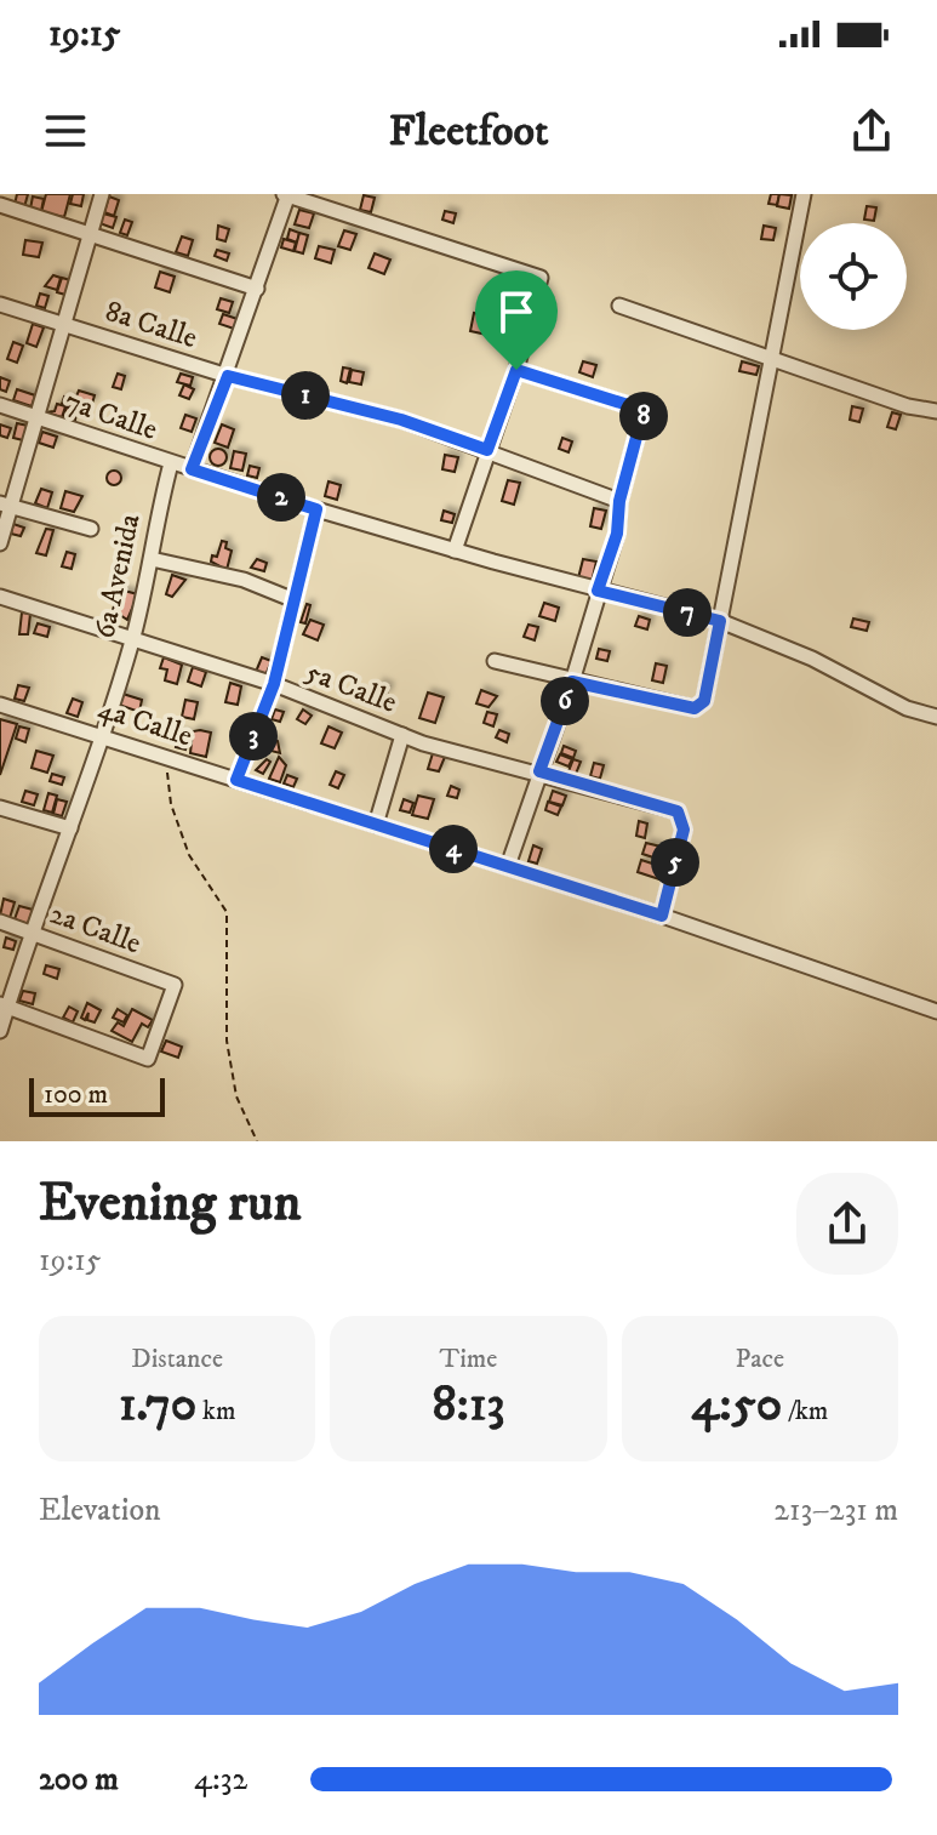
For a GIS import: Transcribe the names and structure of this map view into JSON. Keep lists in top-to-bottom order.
{
  "streets": {
    "street": [
      "8a Calle",
      "7a Calle",
      "6a Avenida",
      "5a Calle",
      "4a Calle",
      "2a Calle"
    ]
  },
  "crossings": [
    ["7a Calle", "6a Avenida"],
    ["6a Avenida", "5a Calle"],
    ["6a Avenida", "4a Calle"],
    ["6a Avenida", "2a Calle"],
    ["5a Calle", "4a Calle"]
  ],
  "scale_bar": "100 m",
  "page": {
    "status": "19:15",
    "header": "Fleetfoot",
    "pins": [
      "1",
      "8",
      "2",
      "7",
      "6",
      "3",
      "4",
      "5"
    ],
    "scale": "100 m",
    "heading": ["Evening run", "19:15"],
    "stats": [
      ["Distance", "1.70 km"],
      ["Time", "8:13"],
      ["Pace", "4:50 /km"]
    ],
    "chart": ["Elevation", "213–231 m"],
    "list": [
      {
        "name": "200 m",
        "note": "4:32"
      }
    ]
  }
}
